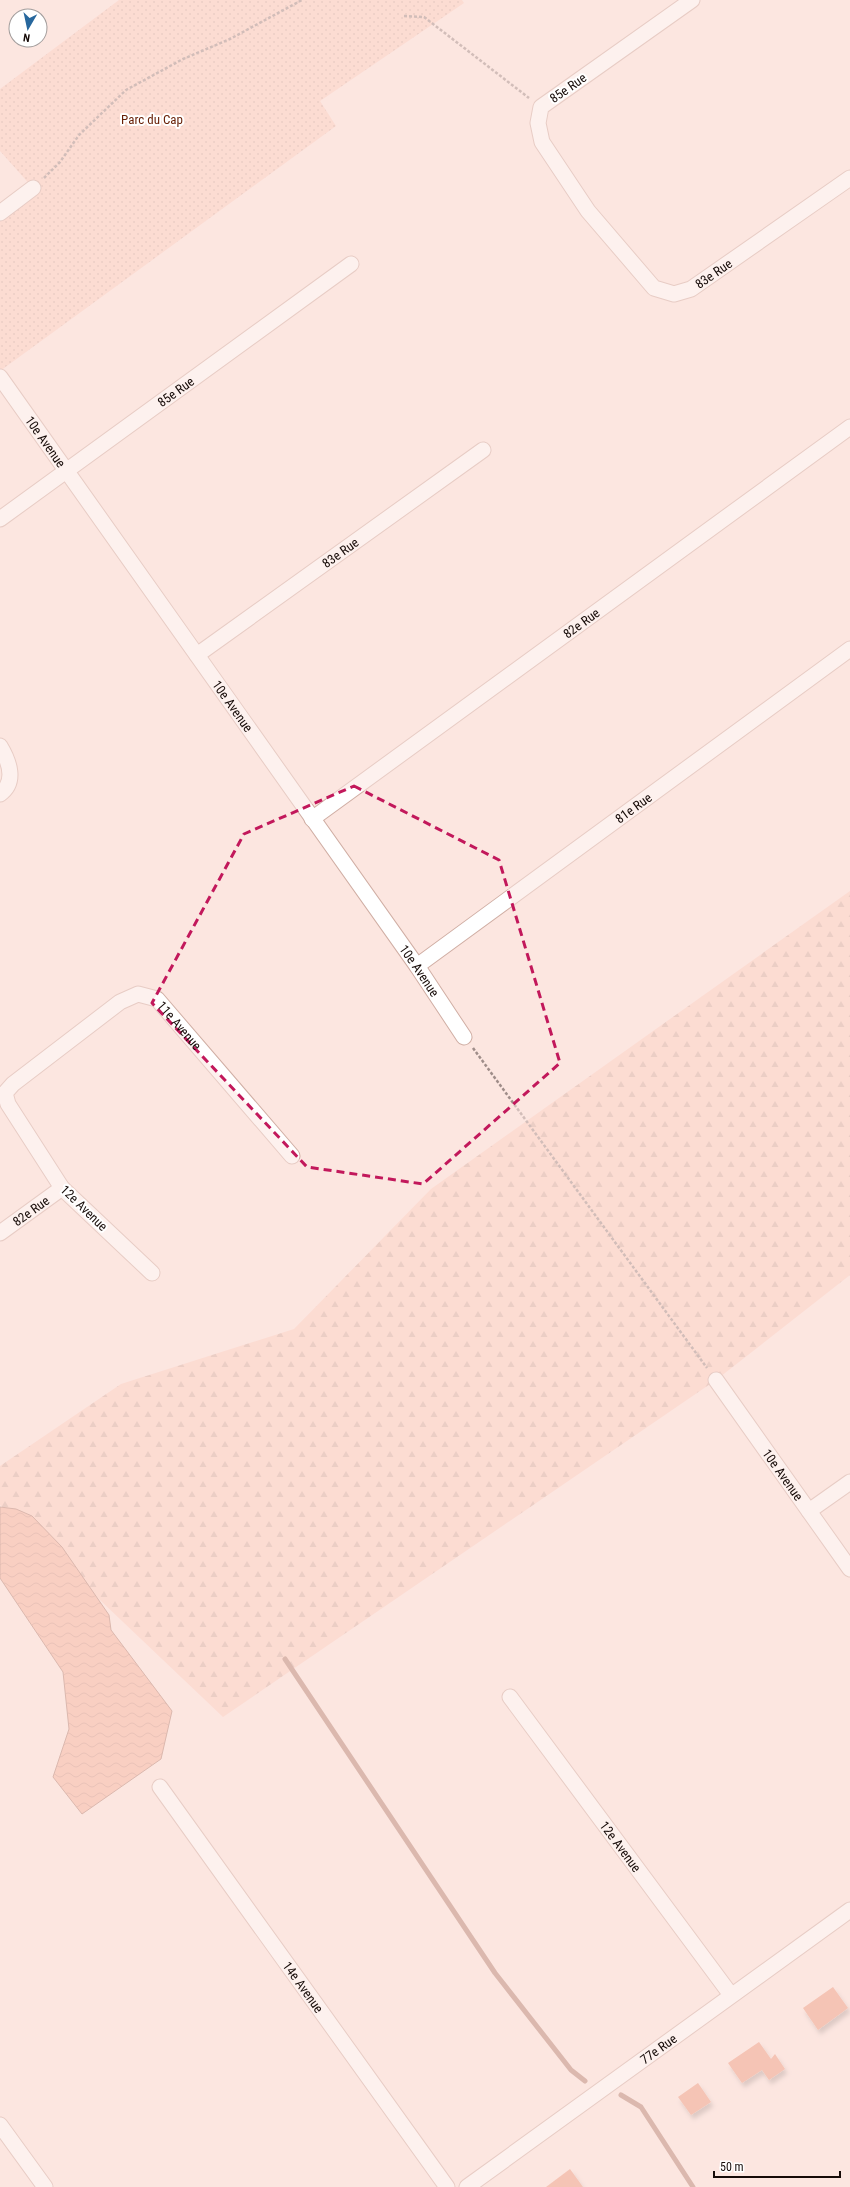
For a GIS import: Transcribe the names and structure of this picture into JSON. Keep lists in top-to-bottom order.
{
  "streets": {
    "street": [
      "85e Rue",
      "83e Rue",
      "10e Avenue",
      "82e Rue",
      "81e Rue",
      "11e Avenue",
      "12e Avenue",
      "14e Avenue",
      "77e Rue"
    ]
  },
  "crossings": [
    ["85e Rue", "83e Rue"],
    ["85e Rue", "10e Avenue"],
    ["83e Rue", "10e Avenue"],
    ["10e Avenue", "82e Rue"],
    ["10e Avenue", "81e Rue"],
    ["82e Rue", "12e Avenue"],
    ["11e Avenue", "12e Avenue"],
    ["12e Avenue", "77e Rue"]
  ],
  "parks": ["Parc du Cap"],
  "scale_bar": "50 m",
  "north": "bottom"
}
